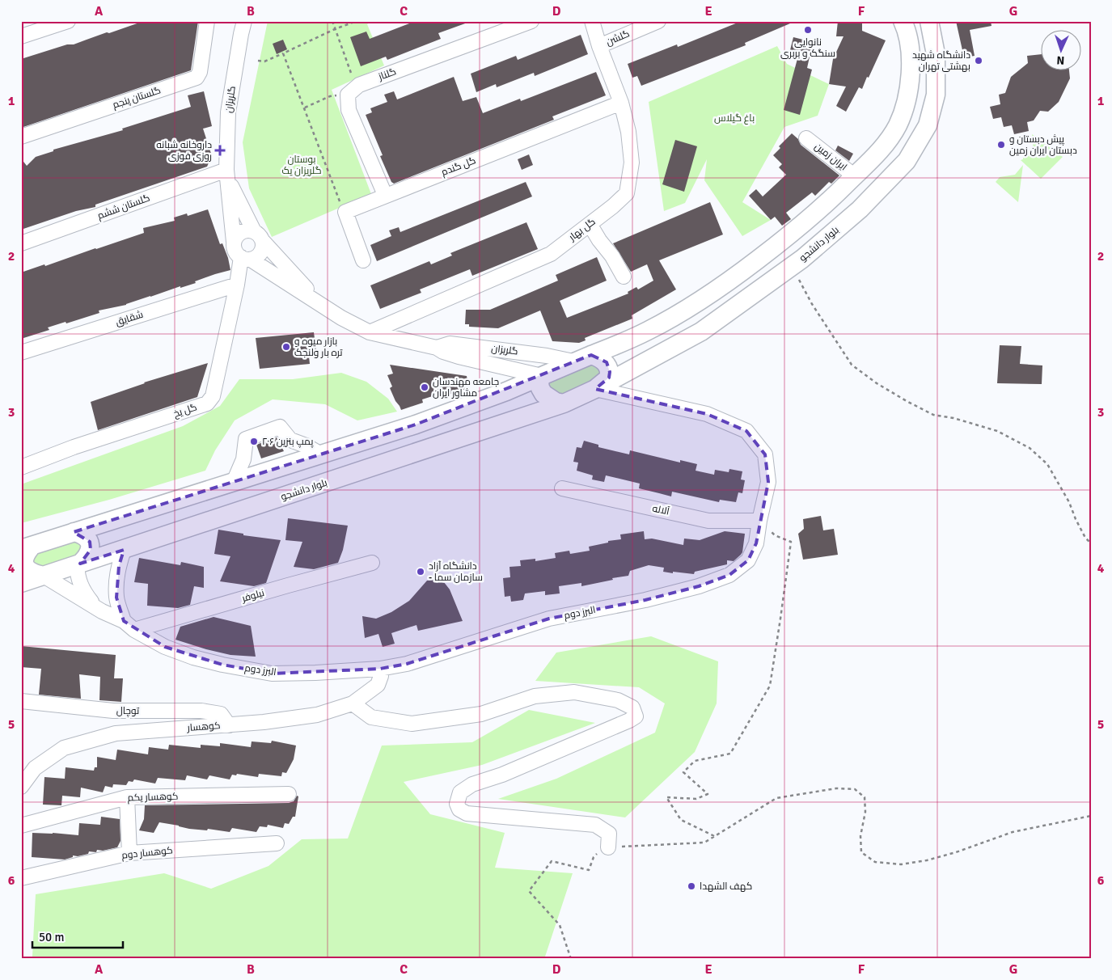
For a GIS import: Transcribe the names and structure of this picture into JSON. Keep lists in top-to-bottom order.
{
  "streets": {
    "main road": ["بلوار دانشجو"],
    "street": [
      "گلشن",
      "گلناز",
      "گلستان پنجم",
      "گلریزان",
      "ایران زمین",
      "گل گندم",
      "گلستان ششم",
      "گل بهار",
      "شقایق",
      "گل یخ",
      "آلاله",
      "نیلوفر",
      "البرز دوم",
      "توچال",
      "کوهسار",
      "کوهسار یکم",
      "کوهسار دوم"
    ]
  },
  "crossings": [
    ["گلشن", "گل بهار"],
    ["گلریزان", "گلستان ششم"],
    ["گلریزان", "گل بهار"],
    ["گلریزان", "گل یخ"],
    ["گل گندم", "گل بهار"],
    ["بلوار دانشجو", "البرز دوم"],
    ["شقایق", "گل یخ"],
    ["آلاله", "البرز دوم"],
    ["نیلوفر", "البرز دوم"],
    ["البرز دوم", "کوهسار"],
    ["توچال", "کوهسار"]
  ],
  "parks": ["باغ گیلاس", "بوستان گلریزان یک"],
  "places": {
    "other": [
      "نانوایی سنگک و بربری",
      "دانشگاه شهید بهشتی تهران",
      "پیش دبستان و دبستان ایران زمین",
      "بازار میوه و تره بار ولنجک",
      "جامعه مهندسان مشاور ایران",
      "پمپ بنزین ۲۰۶",
      "دانشگاه آزاد - سازمان سما",
      "کهف الشهدا"
    ],
    "health": ["داروخانه شبانه روزی فوزی"]
  },
  "scale_bar": "50 m",
  "north": "bottom",
  "grid": {
    "columns": [
      "A",
      "B",
      "C",
      "D",
      "E",
      "F",
      "G"
    ],
    "rows": [
      "1",
      "2",
      "3",
      "4",
      "5",
      "6"
    ]
  }
}
